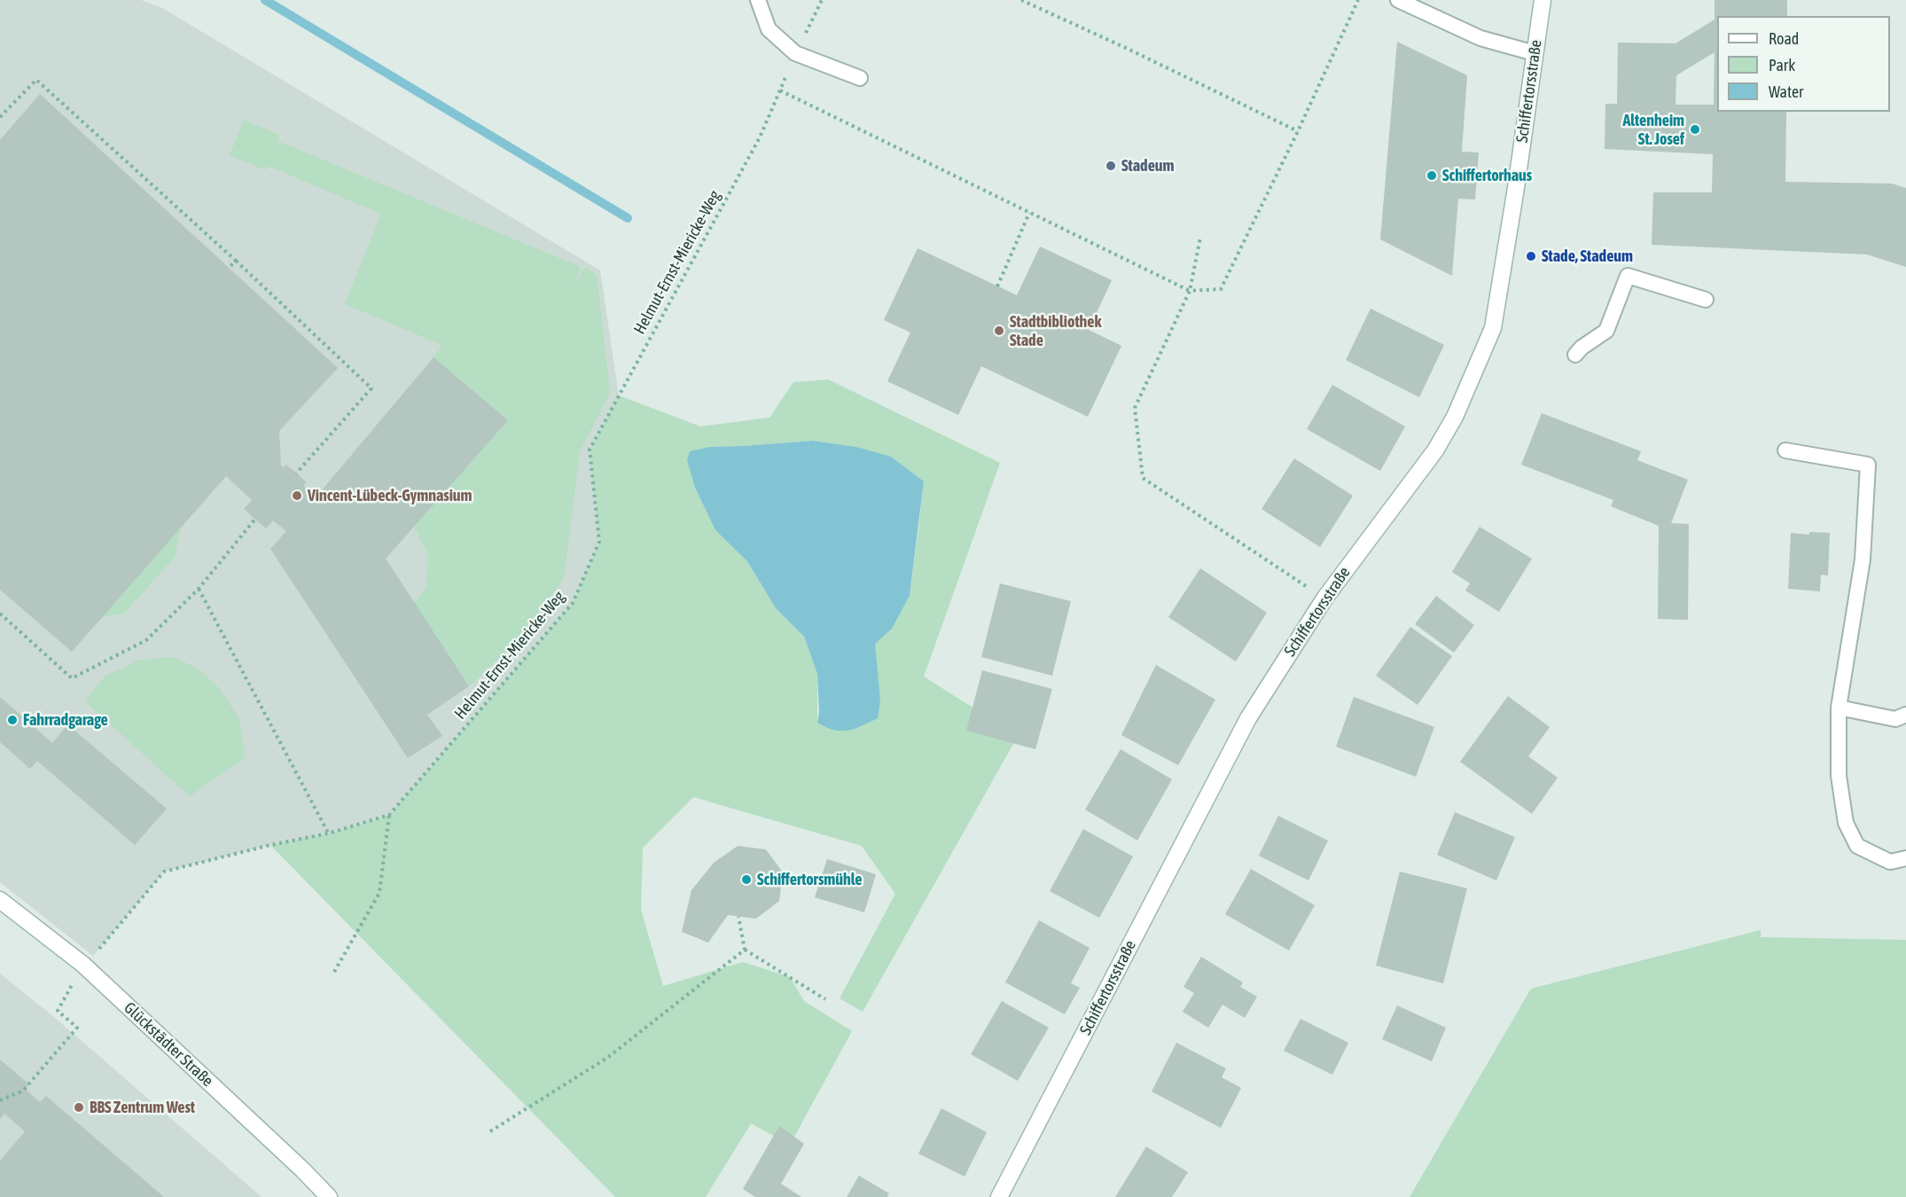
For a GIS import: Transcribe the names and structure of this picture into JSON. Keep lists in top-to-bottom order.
{
  "streets": {
    "main road": ["Schiffertorsstraße", "Glückstädter Straße"],
    "path": ["Helmut-Ernst-Miericke-Weg"]
  },
  "places": [
    "Altenheim St. Josef",
    "Stadeum",
    "Schiffertorhaus",
    "Stade, Stadeum",
    "Stadtbibliothek Stade",
    "Vincent-Lübeck-Gymnasium",
    "Fahrradgarage",
    "Schiffertorsmühle",
    "BBS Zentrum West"
  ],
  "legend": ["Road", "Park", "Water"]
}
